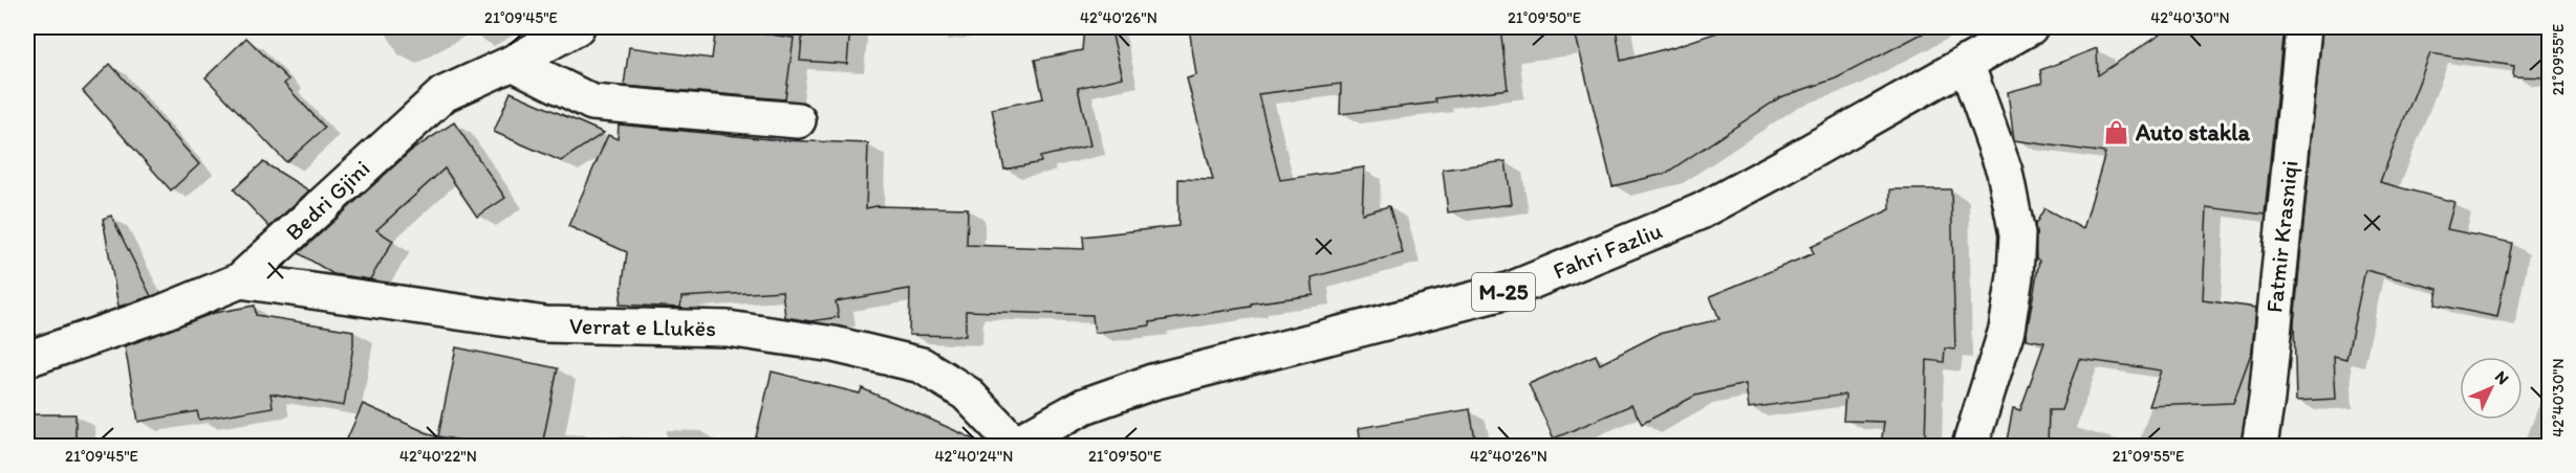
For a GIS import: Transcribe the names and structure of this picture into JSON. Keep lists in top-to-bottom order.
{
  "streets": {
    "street": [
      "Bedri Gjini",
      "Fatmir Krasniqi",
      "Fahri Fazliu",
      "M-25",
      "Verrat e Llukës"
    ]
  },
  "crossings": [
    ["Bedri Gjini", "Verrat e Llukës"],
    ["Fahri Fazliu", "Verrat e Llukës"]
  ],
  "places": {
    "shop": ["Auto stakla"]
  },
  "north": "top right",
  "coordinates": [
    "21°09'45\"E",
    "42°40'26\"N",
    "21°09'50\"E",
    "42°40'30\"N",
    "21°09'55\"E",
    "42°40'22\"N",
    "42°40'24\"N"
  ]
}
